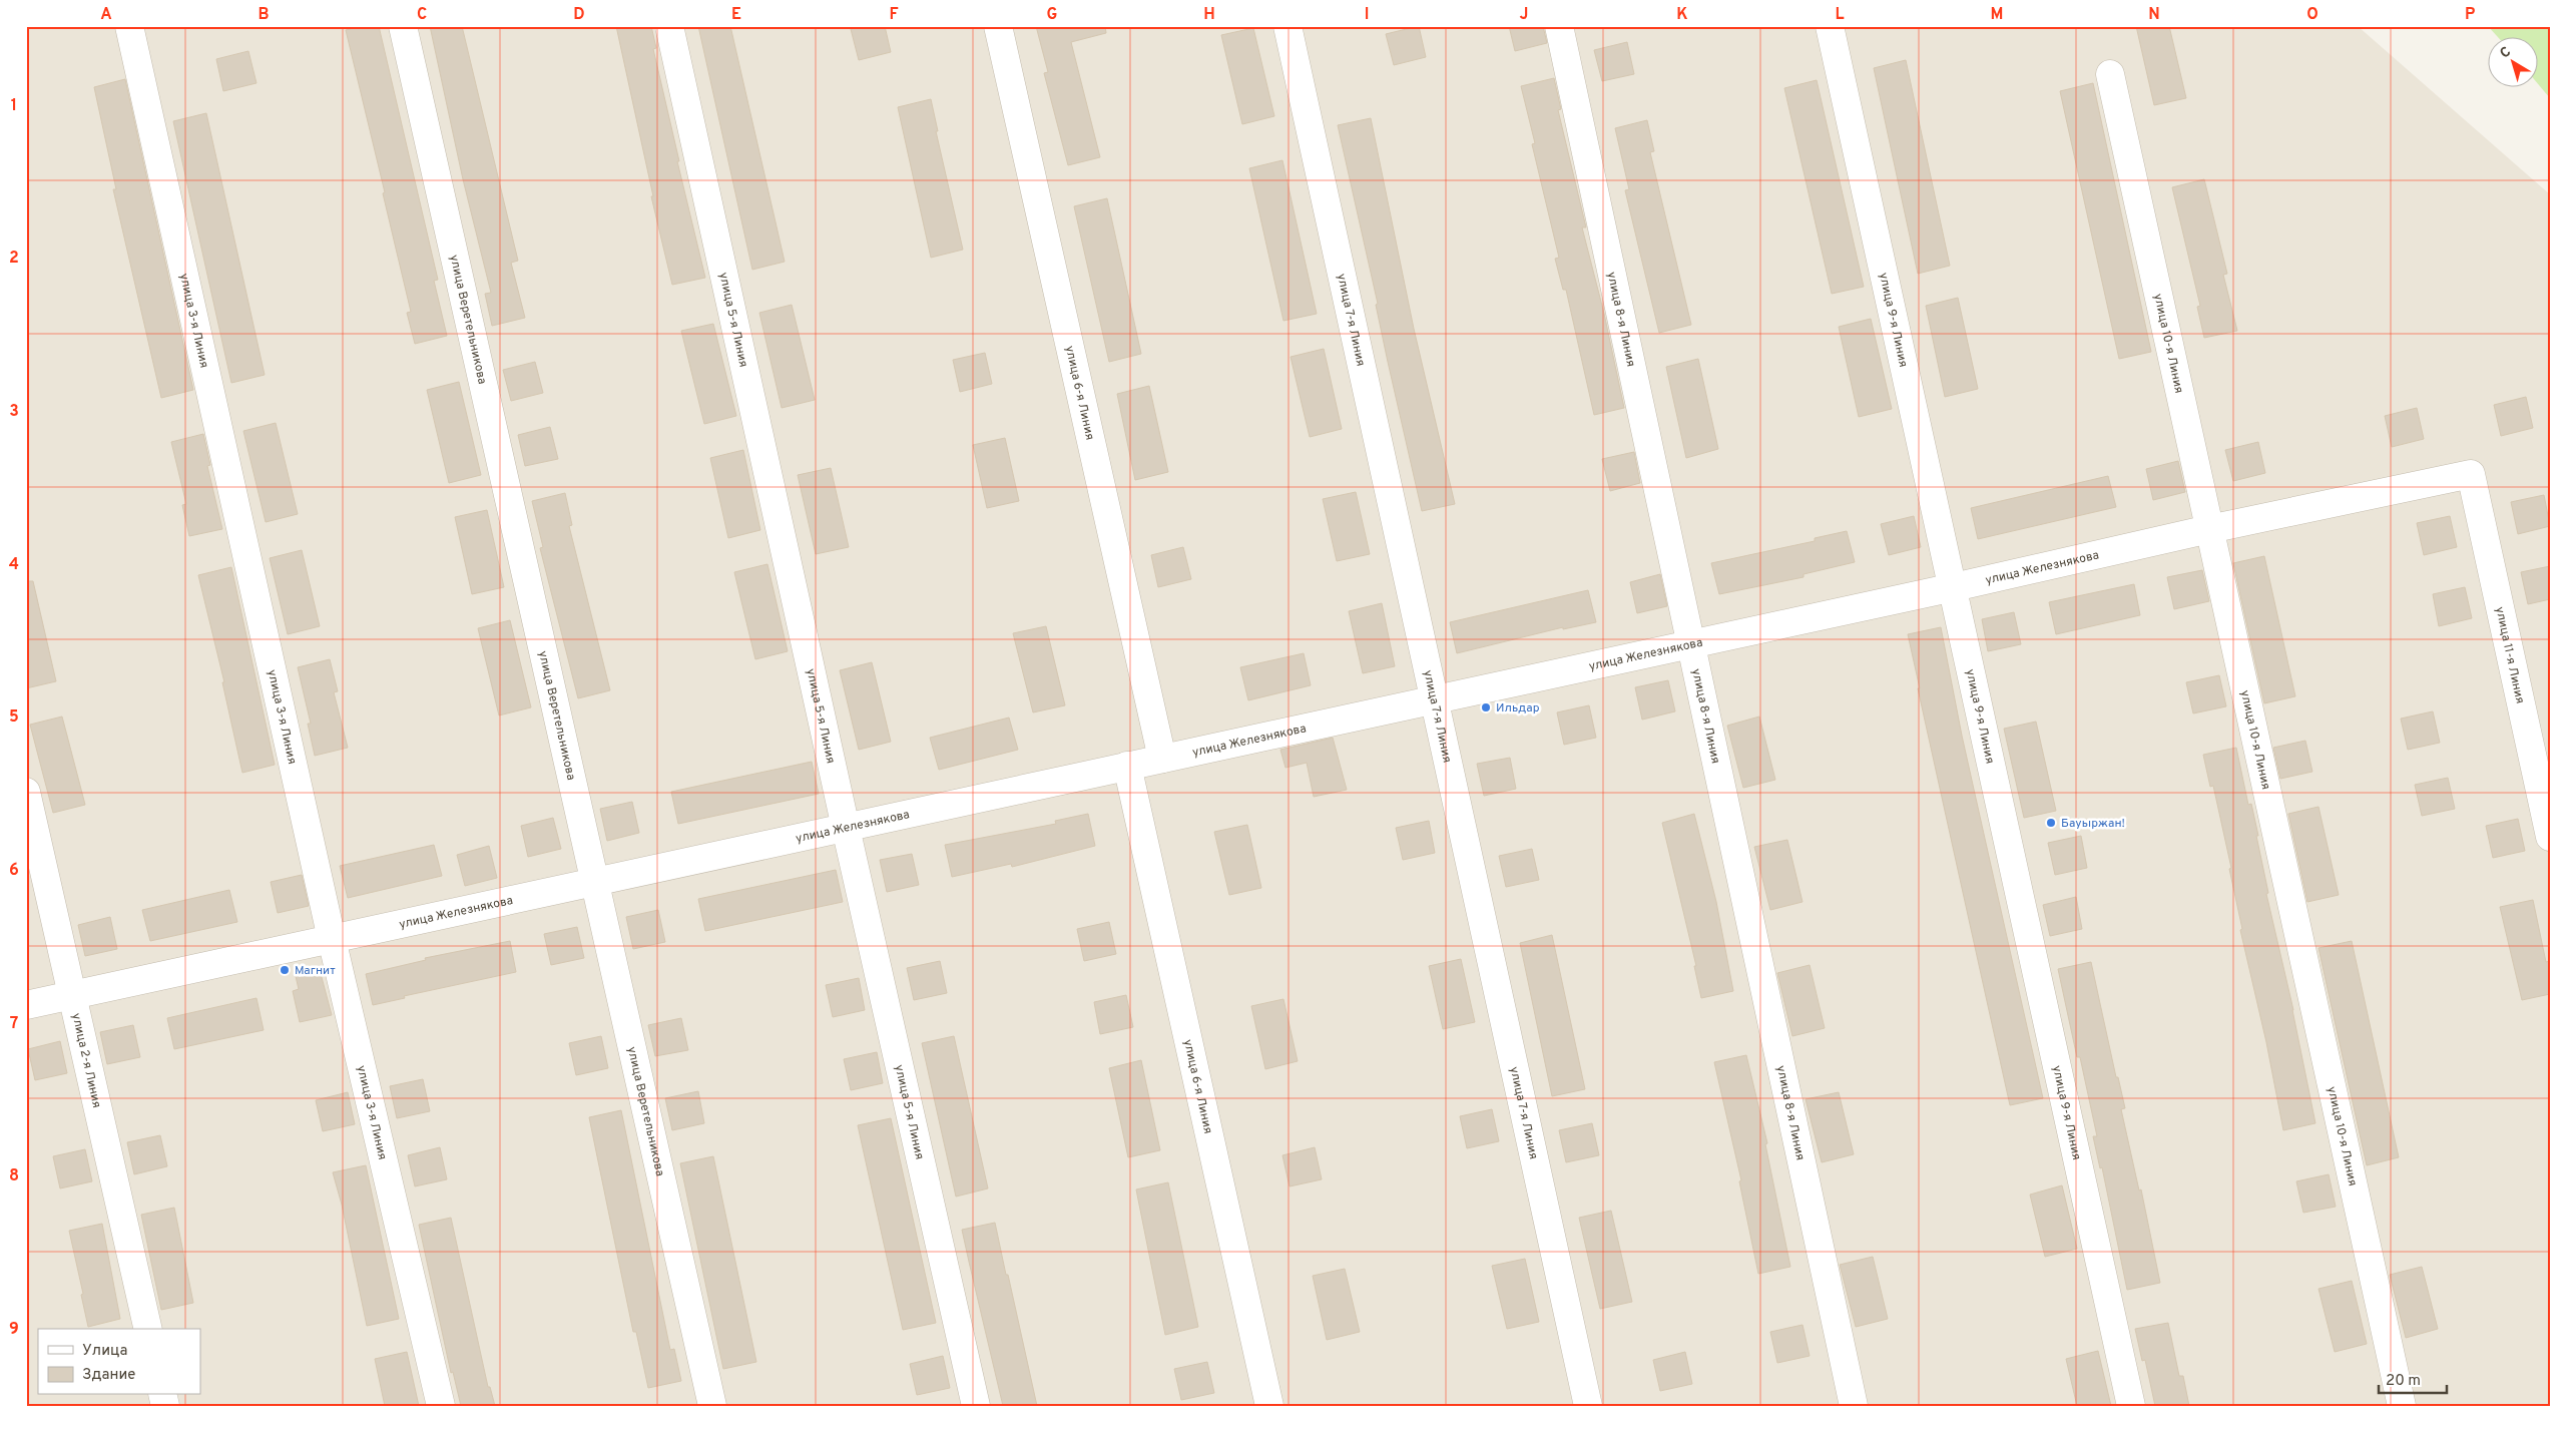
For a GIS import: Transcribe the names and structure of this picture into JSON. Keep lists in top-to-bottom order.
{
  "streets": {
    "street": [
      "улица 8-я Линия",
      "улица Веретельникова",
      "улица 5-я Линия",
      "улица 7-я Линия",
      "улица 9-я Линия",
      "улица 3-я Линия",
      "улица 10-я Линия",
      "улица 6-я Линия",
      "улица Железнякова",
      "улица 11-я Линия",
      "улица 2-я Линия"
    ]
  },
  "crossings": [
    ["улица 8-я Линия", "улица Железнякова"],
    ["улица Веретельникова", "улица Железнякова"],
    ["улица 5-я Линия", "улица Железнякова"],
    ["улица 7-я Линия", "улица Железнякова"],
    ["улица 9-я Линия", "улица Железнякова"],
    ["улица 3-я Линия", "улица Железнякова"],
    ["улица 10-я Линия", "улица Железнякова"],
    ["улица 6-я Линия", "улица Железнякова"],
    ["улица Железнякова", "улица 11-я Линия"],
    ["улица Железнякова", "улица 2-я Линия"]
  ],
  "places": ["Ильдар", "Бауыржан!", "Магнит"],
  "legend": ["Улица", "Здание"],
  "scale_bar": "20 m",
  "north": "top left",
  "grid": {
    "columns": [
      "A",
      "B",
      "C",
      "D",
      "E",
      "F",
      "G",
      "H",
      "I",
      "J",
      "K",
      "L",
      "M",
      "N",
      "O",
      "P"
    ],
    "rows": [
      "1",
      "2",
      "3",
      "4",
      "5",
      "6",
      "7",
      "8",
      "9"
    ]
  }
}
